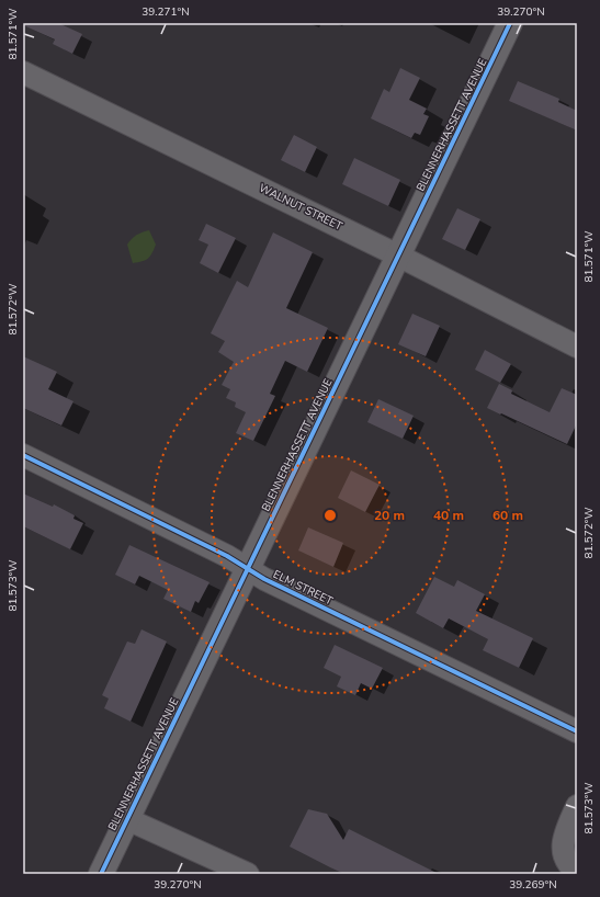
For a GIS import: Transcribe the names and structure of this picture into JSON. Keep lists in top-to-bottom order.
{
  "streets": {
    "street": ["BLENNERHASSETT AVENUE", "WALNUT STREET", "ELM STREET"]
  },
  "crossings": [
    ["BLENNERHASSETT AVENUE", "WALNUT STREET"],
    ["BLENNERHASSETT AVENUE", "ELM STREET"]
  ],
  "coordinates": [
    "39.271°N",
    "39.270°N",
    "81.571°W",
    "81.572°W",
    "81.573°W",
    "39.269°N"
  ],
  "rings": ["20 m", "40 m", "60 m"]
}
